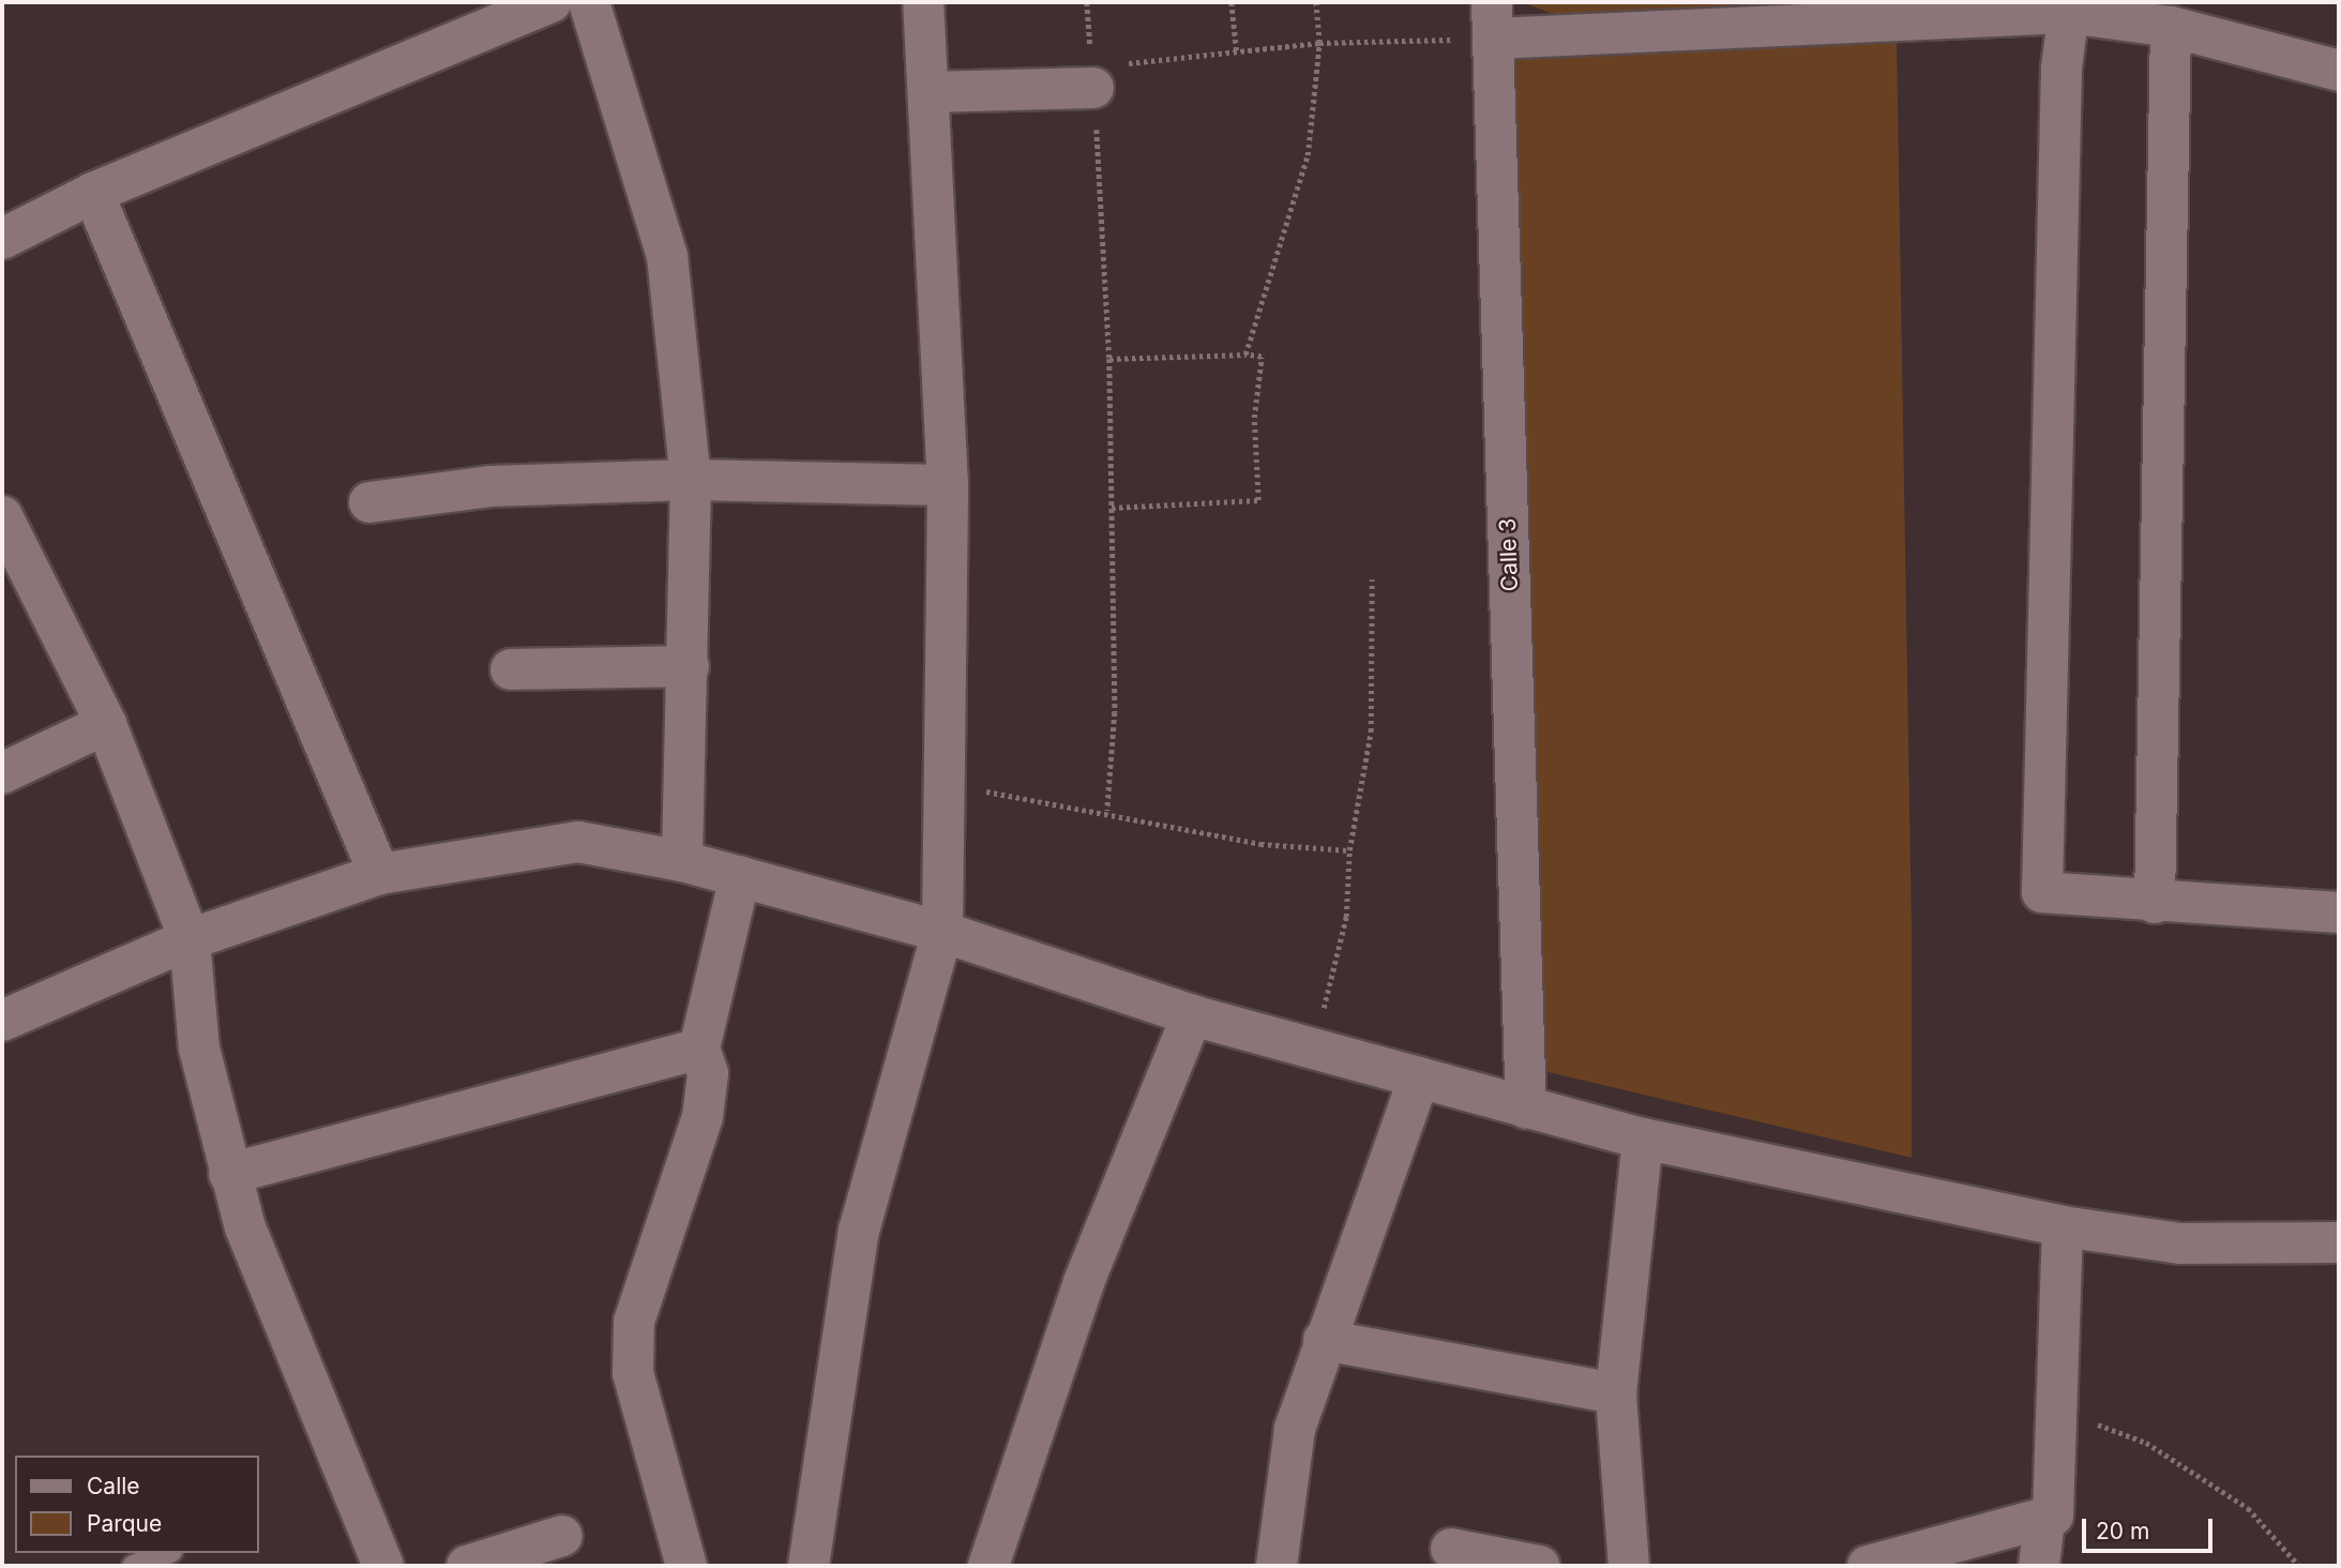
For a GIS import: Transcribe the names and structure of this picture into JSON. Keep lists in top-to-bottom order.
{
  "streets": {
    "street": ["Calle 3"]
  },
  "legend": ["Calle", "Parque"],
  "scale_bar": "20 m"
}
